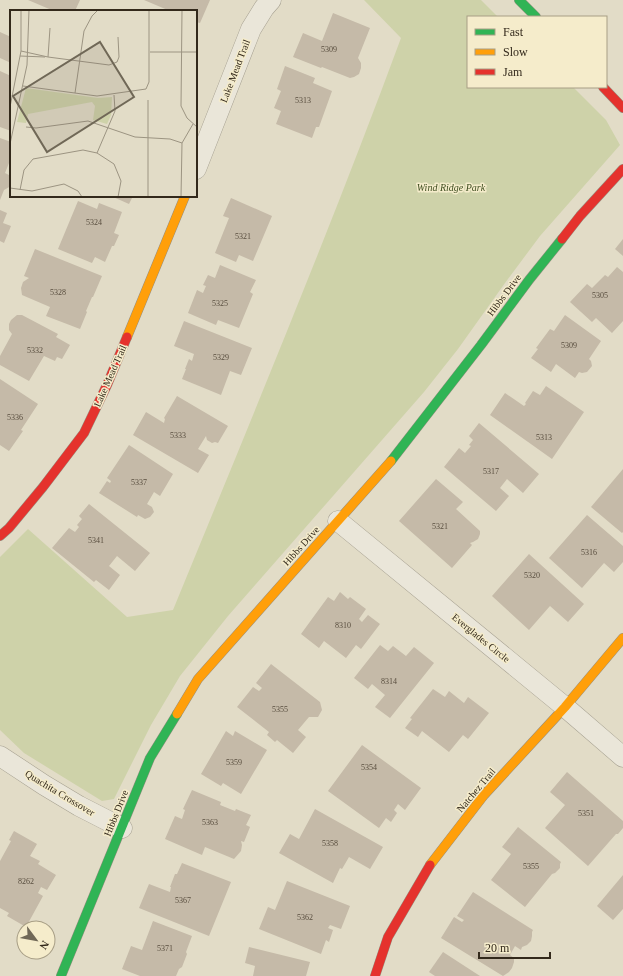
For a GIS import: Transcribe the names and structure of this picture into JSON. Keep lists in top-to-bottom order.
{
  "streets": {
    "street": [
      "Lake Mead Trail",
      "Hibbs Drive",
      "Everglades Circle",
      "Natchez Trail",
      "Quachita Crossover"
    ]
  },
  "crossings": [
    ["Hibbs Drive", "Everglades Circle"],
    ["Hibbs Drive", "Quachita Crossover"],
    ["Everglades Circle", "Natchez Trail"]
  ],
  "parks": ["Wind Ridge Park"],
  "house_numbers": [
    "5309",
    "5313",
    "5324",
    "5321",
    "5328",
    "5305",
    "5325",
    "5309",
    "5332",
    "5329",
    "5336",
    "5333",
    "5313",
    "5317",
    "5337",
    "5321",
    "5341",
    "5316",
    "5320",
    "8310",
    "8314",
    "5355",
    "5359",
    "5354",
    "5351",
    "5363",
    "5358",
    "5355",
    "8262",
    "5367",
    "5362",
    "5371"
  ],
  "legend": ["Fast", "Slow", "Jam"],
  "scale_bar": "20 m",
  "north": "bottom right"
}
